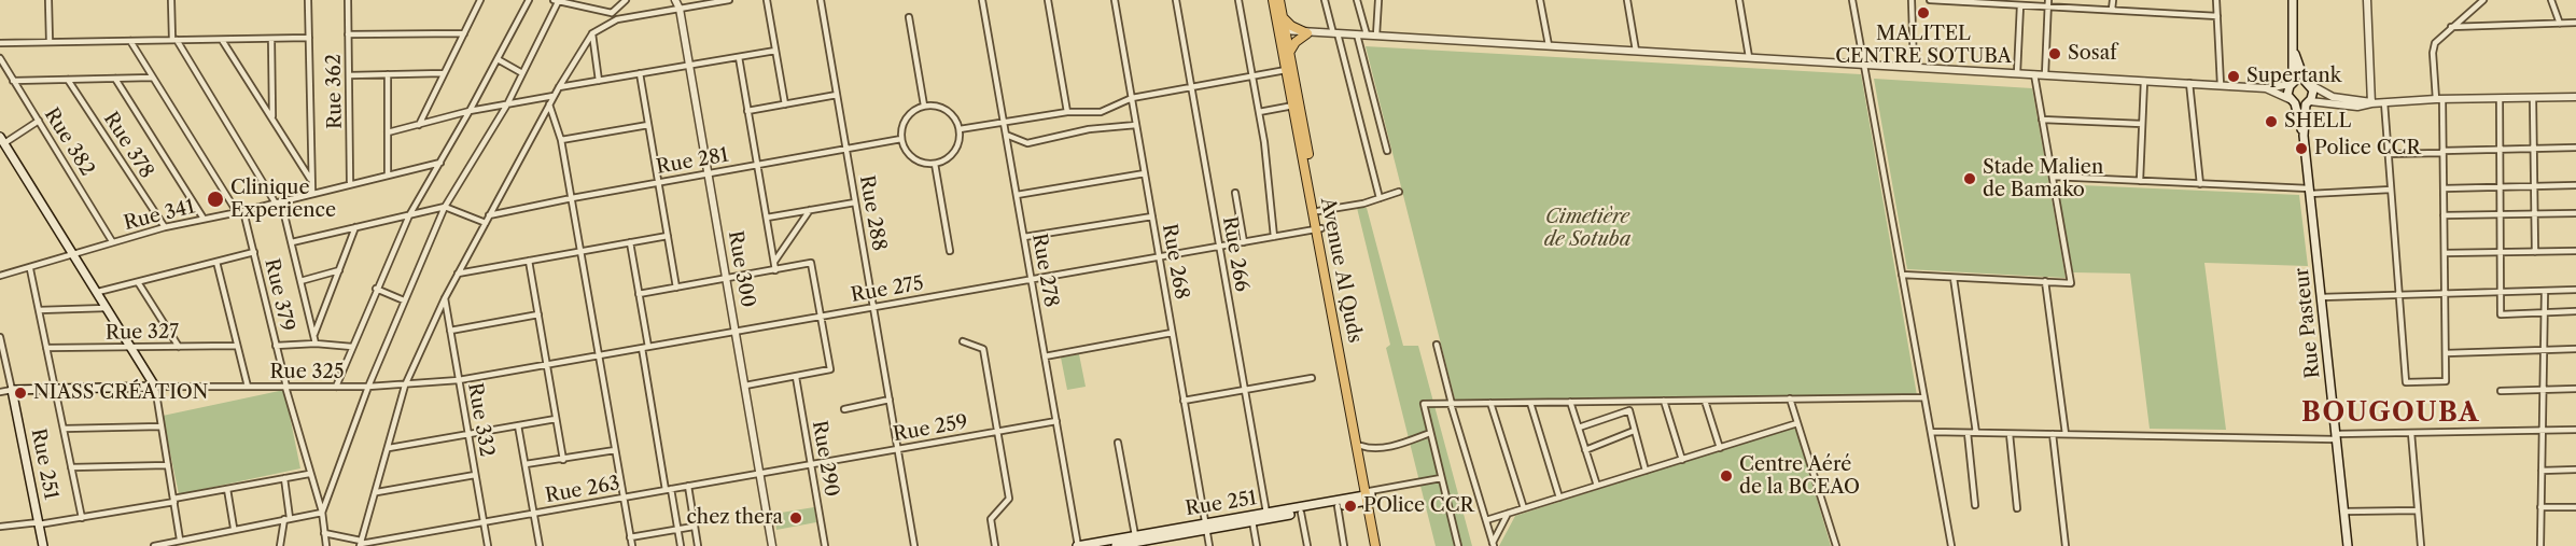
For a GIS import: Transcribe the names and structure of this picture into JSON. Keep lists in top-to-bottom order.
{
  "streets": {
    "main road": ["Avenue Al Quds", "Rue Pasteur", "Rue 251"],
    "street": [
      "Rue 362",
      "Rue 382",
      "Rue 378",
      "Rue 281",
      "Rue 288",
      "Rue 341",
      "Rue 266",
      "Rue 268",
      "Rue 300",
      "Rue 278",
      "Rue 275",
      "Rue 379",
      "Rue 327",
      "Rue 325",
      "Rue 332",
      "Rue 259",
      "Rue 290",
      "Rue 263"
    ]
  },
  "crossings": [
    ["Rue 362", "Rue 341"],
    ["Rue 382", "Rue 341"],
    ["Rue 378", "Rue 341"],
    ["Rue 281", "Rue 288"],
    ["Rue 281", "Rue 300"],
    ["Rue 288", "Rue 275"],
    ["Rue 288", "Rue 259"],
    ["Rue 341", "Rue 379"],
    ["Rue 266", "Rue 275"],
    ["Rue 266", "Rue 251"],
    ["Rue 268", "Rue 275"],
    ["Rue 268", "Rue 251"],
    ["Rue 300", "Rue 275"],
    ["Rue 300", "Rue 263"],
    ["Rue 278", "Rue 275"],
    ["Rue 278", "Rue 259"],
    ["Rue 278", "Rue 251"],
    ["Avenue Al Quds", "Rue 275"],
    ["Avenue Al Quds", "Rue 251"],
    ["Rue 275", "Rue 325"],
    ["Rue 275", "Rue 332"],
    ["Rue 379", "Rue 325"],
    ["Rue 325", "Rue 332"],
    ["Rue 332", "Rue 263"],
    ["Rue 259", "Rue 290"],
    ["Rue 259", "Rue 263"],
    ["Rue 290", "Rue 263"]
  ],
  "districts": ["BOUGOUBA"],
  "parks": ["Cimetière de Sotuba"],
  "places": [
    "MALITEL CENTRE SOTUBA",
    "Sosaf",
    "Supertank",
    "SHELL",
    "Police CCR",
    "Stade Malien de Bamako",
    "Clinique Experience",
    "NIASS CRÉATION",
    "Centre Aéré de la BCEAO",
    "POlice CCR",
    "chez thera"
  ]
}
